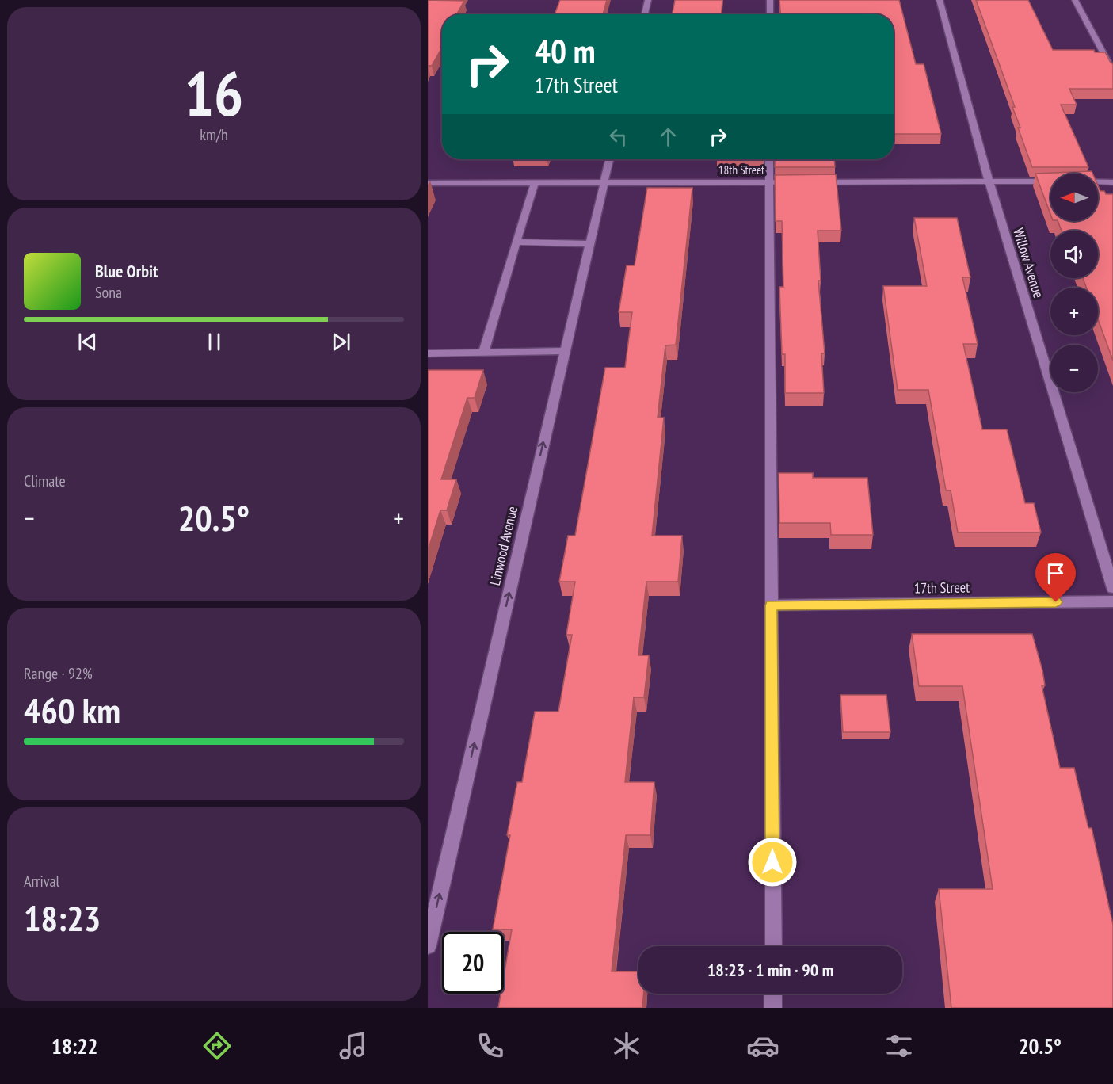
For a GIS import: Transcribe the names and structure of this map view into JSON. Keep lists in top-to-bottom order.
{
  "streets": {
    "street": [
      "18th Street",
      "Willow Avenue",
      "Linwood Avenue",
      "17th Street"
    ]
  },
  "crossings": [
    ["18th Street", "Linwood Avenue"]
  ],
  "one_way": ["Linwood Avenue"],
  "north": "left",
  "page": {
    "tile": [
      ["16", "km/h"],
      "Climate",
      ["Range · 92%", "460 km"],
      ["Arrival", "18:23"]
    ],
    "turn": ["40 m", "17th Street"],
    "map_buttons": ["+", "−"],
    "song": ["Blue Orbit", "Sona"],
    "heat": ["−", "20.5°", "+"],
    "limit": "20",
    "trip": "18:23 · 1 min · 90 m",
    "tabs": ["18:22", "20.5°"]
  }
}
